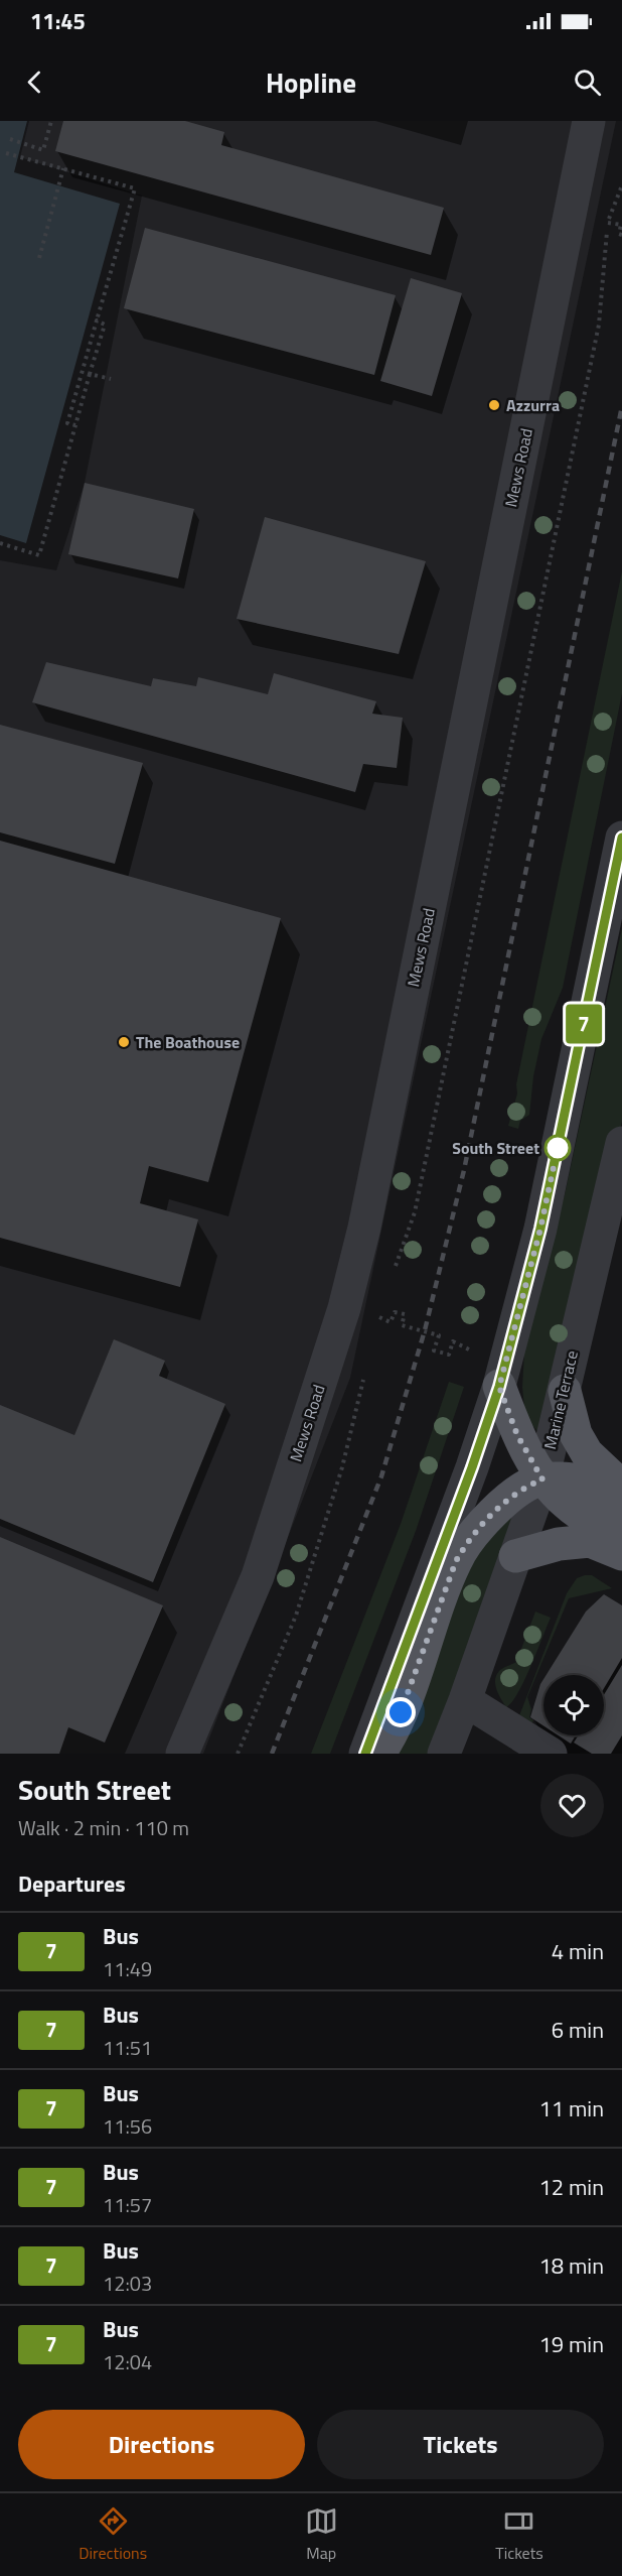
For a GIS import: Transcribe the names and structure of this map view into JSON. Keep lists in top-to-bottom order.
{
  "streets": {
    "street": ["Mews Road", "Marine Terrace"]
  },
  "places": ["Azzurra", "The Boathouse", "South Street"],
  "lines": ["bus line 7"],
  "page": {
    "status": "11:45",
    "header": "Hopline",
    "on_map": "7",
    "heading": [
      ["South Street", "Walk · 2 min · 110 m"],
      "Departures"
    ],
    "list": [
      {
        "mark": "7",
        "name": "Bus",
        "note": "11:49",
        "value": "4 min"
      },
      {
        "mark": "7",
        "name": "Bus",
        "note": "11:51",
        "value": "6 min"
      },
      {
        "mark": "7",
        "name": "Bus",
        "note": "11:56",
        "value": "11 min"
      },
      {
        "mark": "7",
        "name": "Bus",
        "note": "11:57",
        "value": "12 min"
      },
      {
        "mark": "7",
        "name": "Bus",
        "note": "12:03",
        "value": "18 min"
      },
      {
        "mark": "7",
        "name": "Bus",
        "note": "12:04",
        "value": "19 min"
      }
    ],
    "buttons": ["Directions", "Tickets"],
    "tabs": ["Directions", "Map", "Tickets"]
  }
}
